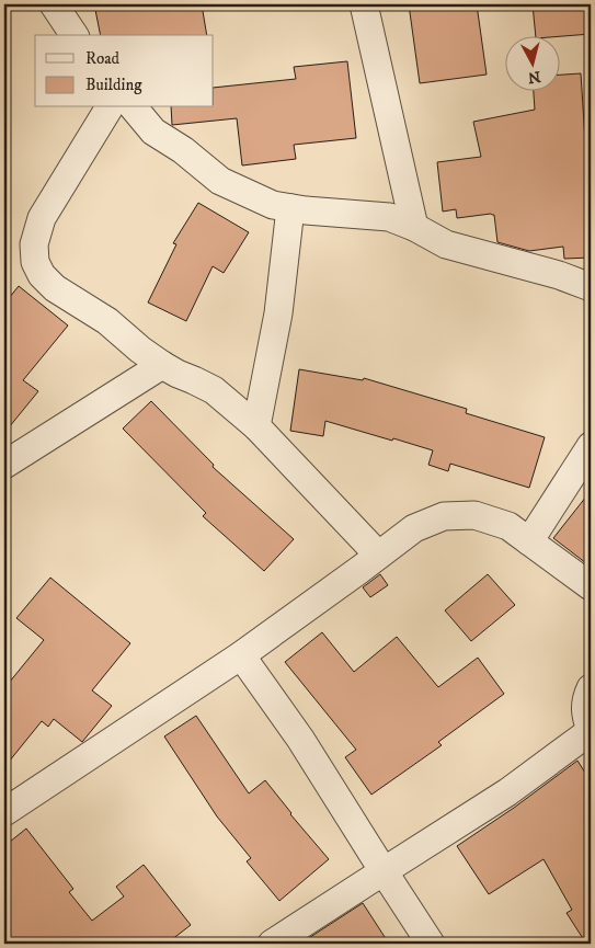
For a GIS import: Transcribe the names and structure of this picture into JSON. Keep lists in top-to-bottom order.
{
  "legend": ["Road", "Building"],
  "north": "bottom"
}
